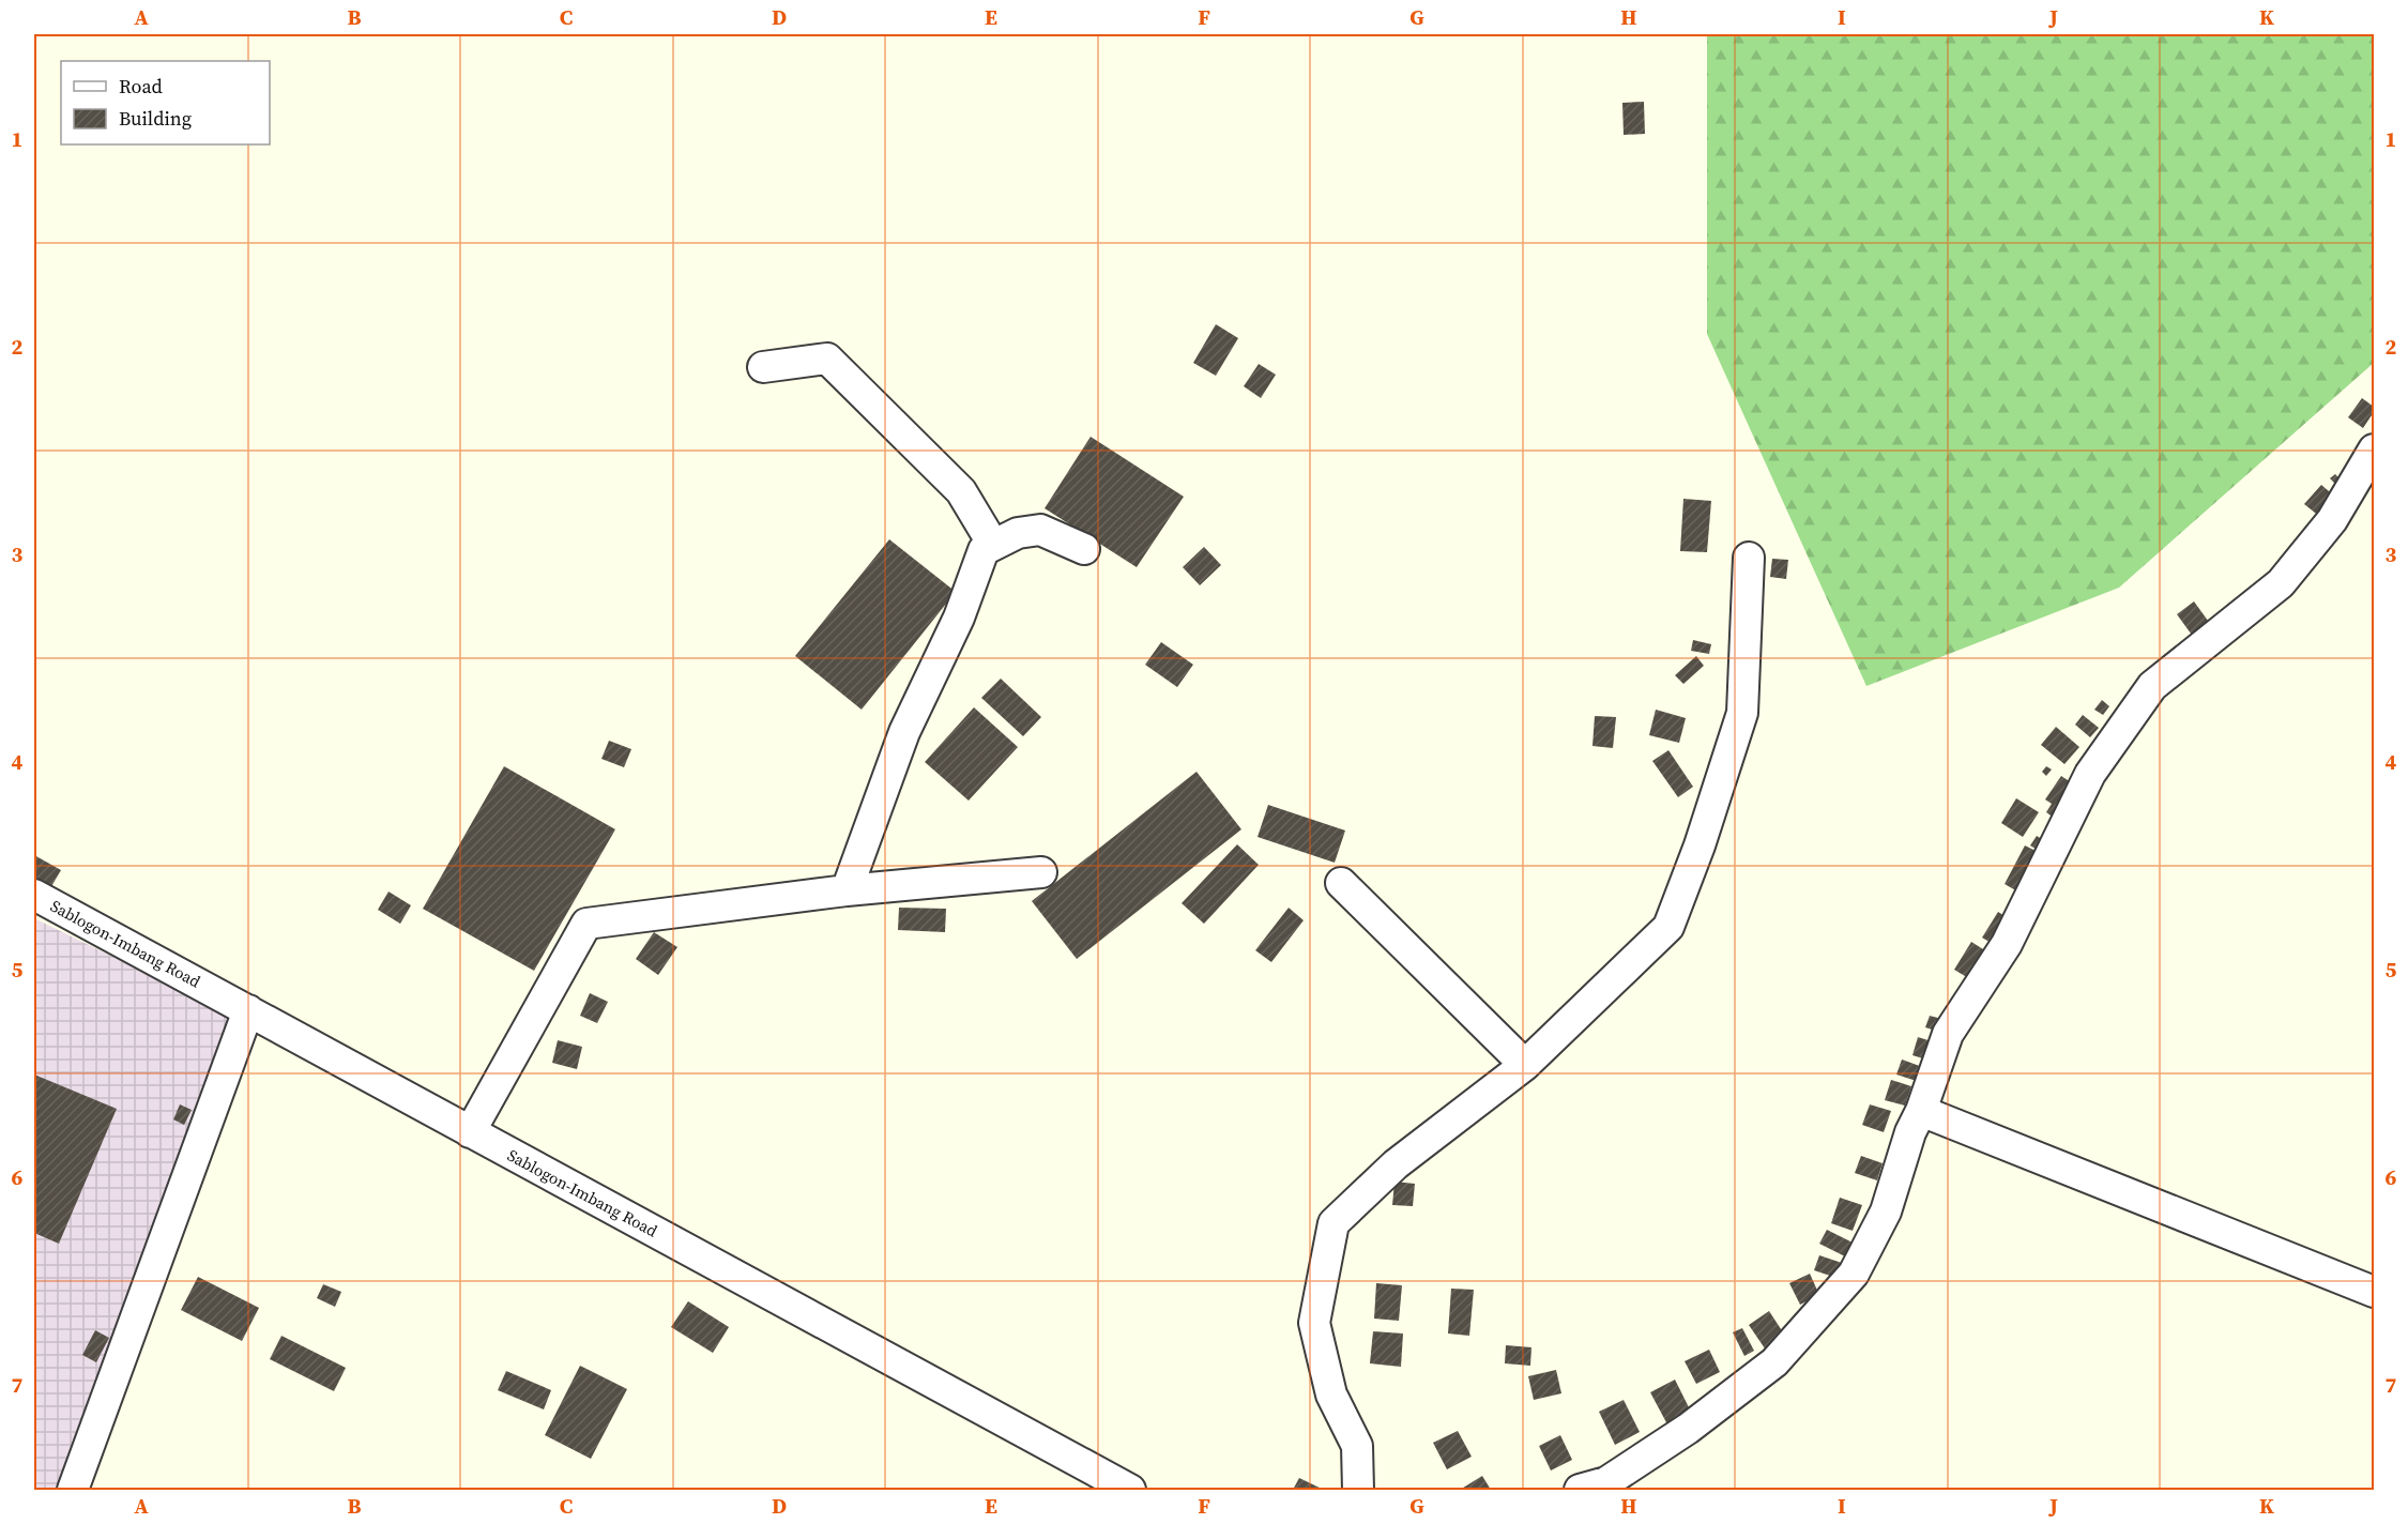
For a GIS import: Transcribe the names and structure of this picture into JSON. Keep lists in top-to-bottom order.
{
  "streets": {
    "street": ["Sablogon-Imbang Road"]
  },
  "legend": ["Road", "Building"],
  "grid": {
    "columns": [
      "A",
      "B",
      "C",
      "D",
      "E",
      "F",
      "G",
      "H",
      "I",
      "J",
      "K"
    ],
    "rows": [
      "1",
      "2",
      "3",
      "4",
      "5",
      "6",
      "7"
    ]
  }
}
